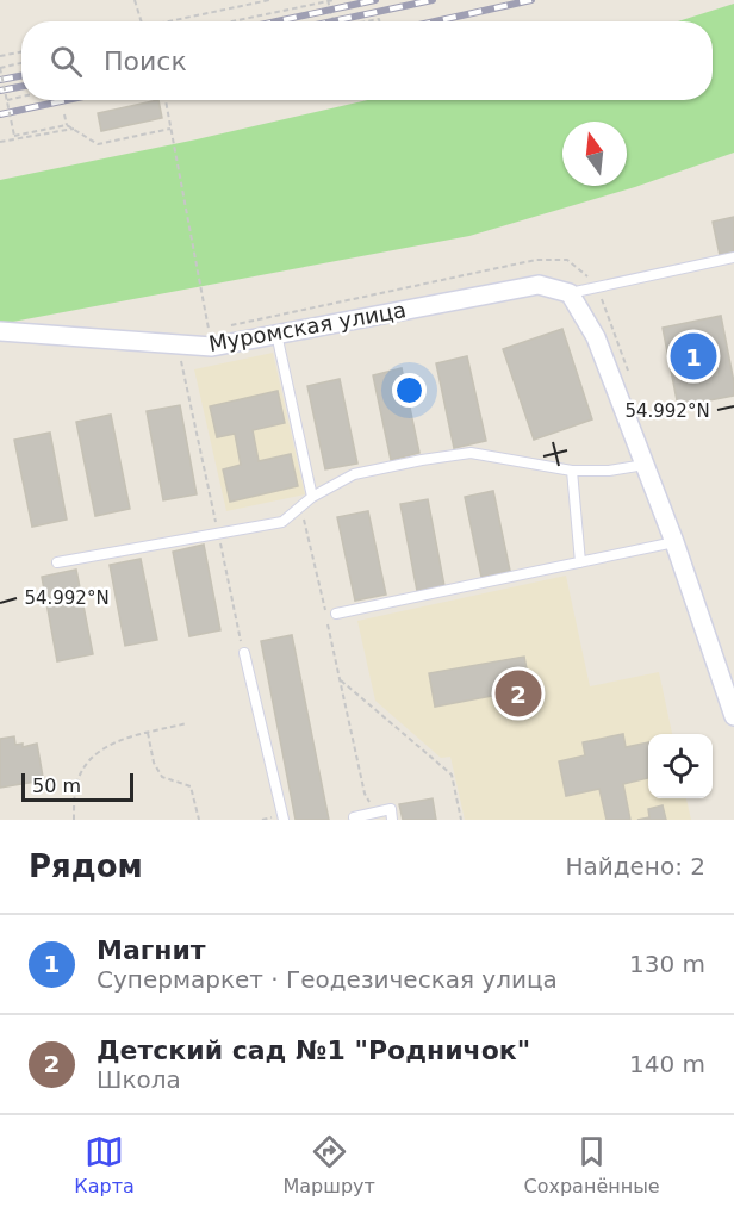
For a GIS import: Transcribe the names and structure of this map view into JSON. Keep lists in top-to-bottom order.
{
  "streets": {
    "street": ["Муромская улица"]
  },
  "scale_bar": "50 m",
  "north": "top",
  "page": {
    "search": "Поиск",
    "pins": ["1", "2"],
    "scale": "50 m",
    "heading": ["Рядом", "Найдено: 2"],
    "list": [
      {
        "mark": "1",
        "name": "Магнит",
        "note": "Супермаркет · Геодезическая улица",
        "value": "130 m"
      },
      {
        "mark": "2",
        "name": "Детский сад №1 \"Родничок\"",
        "note": "Школа",
        "value": "140 m"
      }
    ],
    "nav": ["Карта", "Маршрут", "Сохранённые"]
  },
  "coordinates": ["54.992°N"]
}
